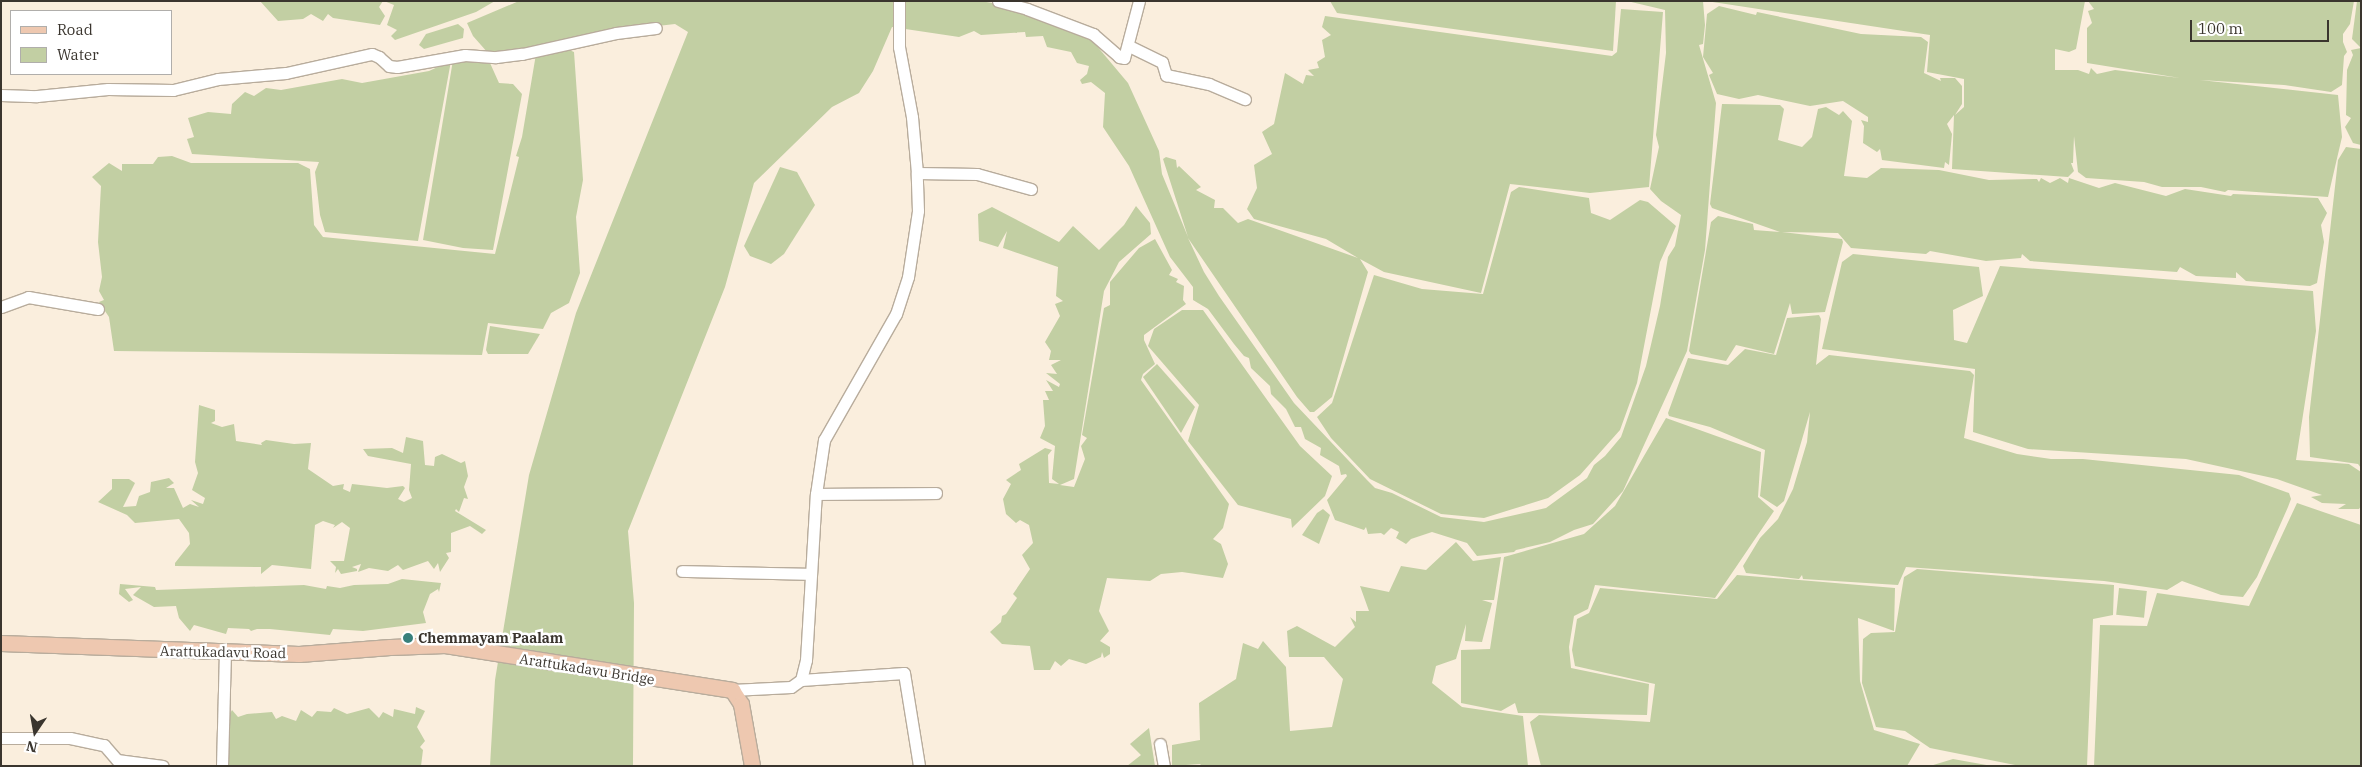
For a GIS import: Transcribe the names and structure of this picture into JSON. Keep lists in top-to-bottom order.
{
  "streets": {
    "main road": ["Arattukadavu Road", "Arattukadavu Bridge"]
  },
  "crossings": [
    ["Arattukadavu Road", "Arattukadavu Bridge"]
  ],
  "places": ["Chemmayam Paalam"],
  "legend": ["Road", "Water"],
  "scale_bar": "100 m",
  "north": "bottom"
}
